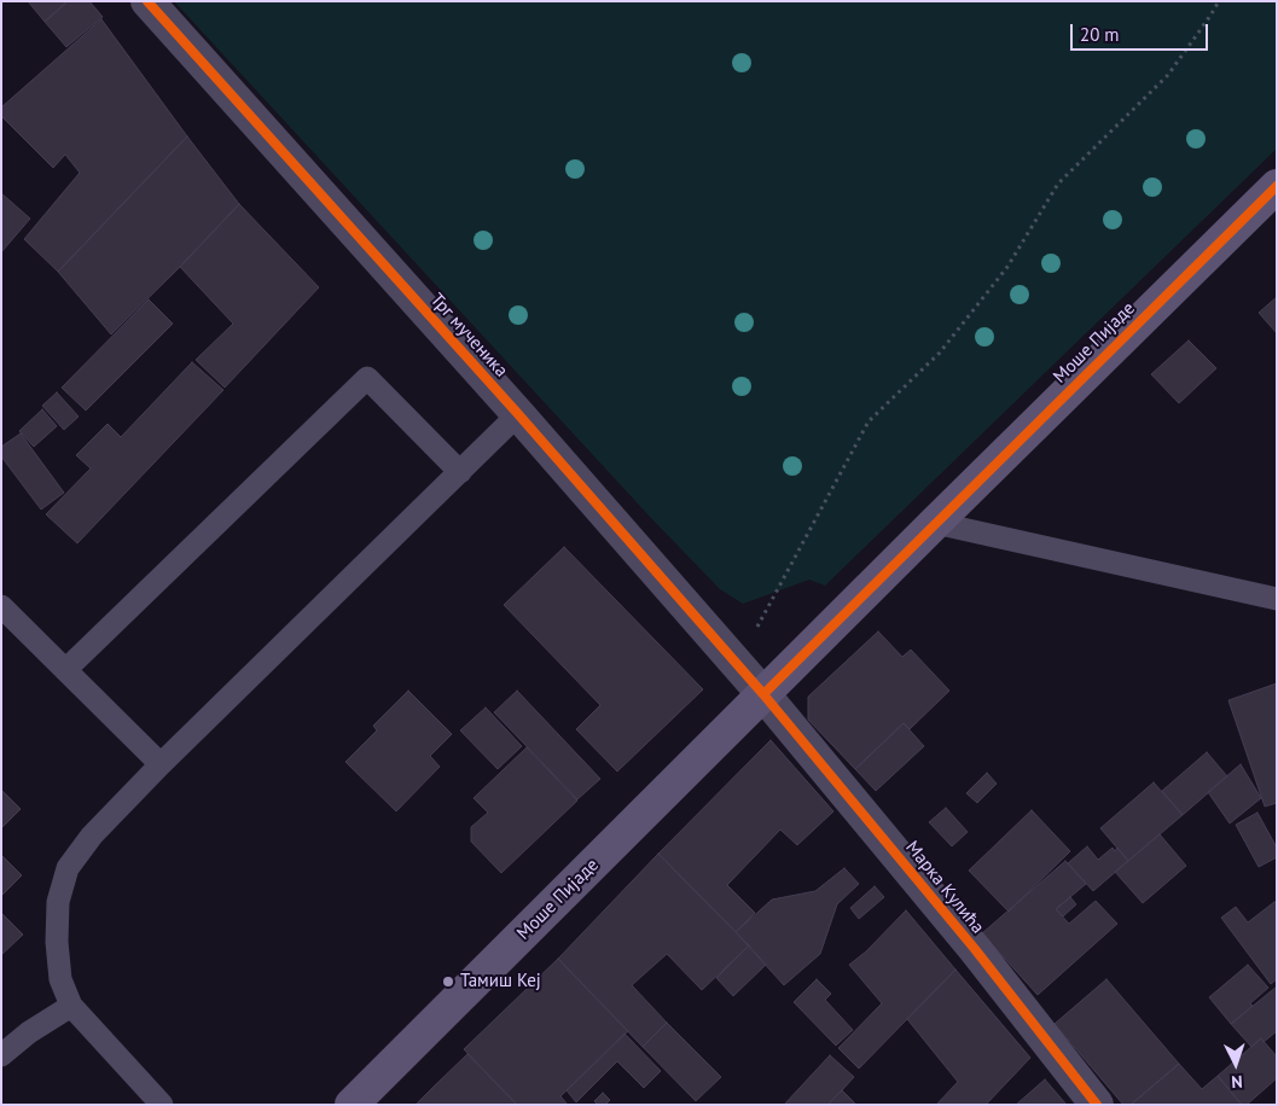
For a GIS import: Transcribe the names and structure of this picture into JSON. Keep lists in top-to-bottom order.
{
  "streets": {
    "main road": ["Моше Пијаде"],
    "street": ["Трг мученика", "Марка Кулића"]
  },
  "crossings": [
    ["Трг мученика", "Моше Пијаде"],
    ["Трг мученика", "Марка Кулића"],
    ["Моше Пијаде", "Марка Кулића"]
  ],
  "places": ["Тамиш Кеј"],
  "scale_bar": "20 m",
  "north": "bottom"
}
